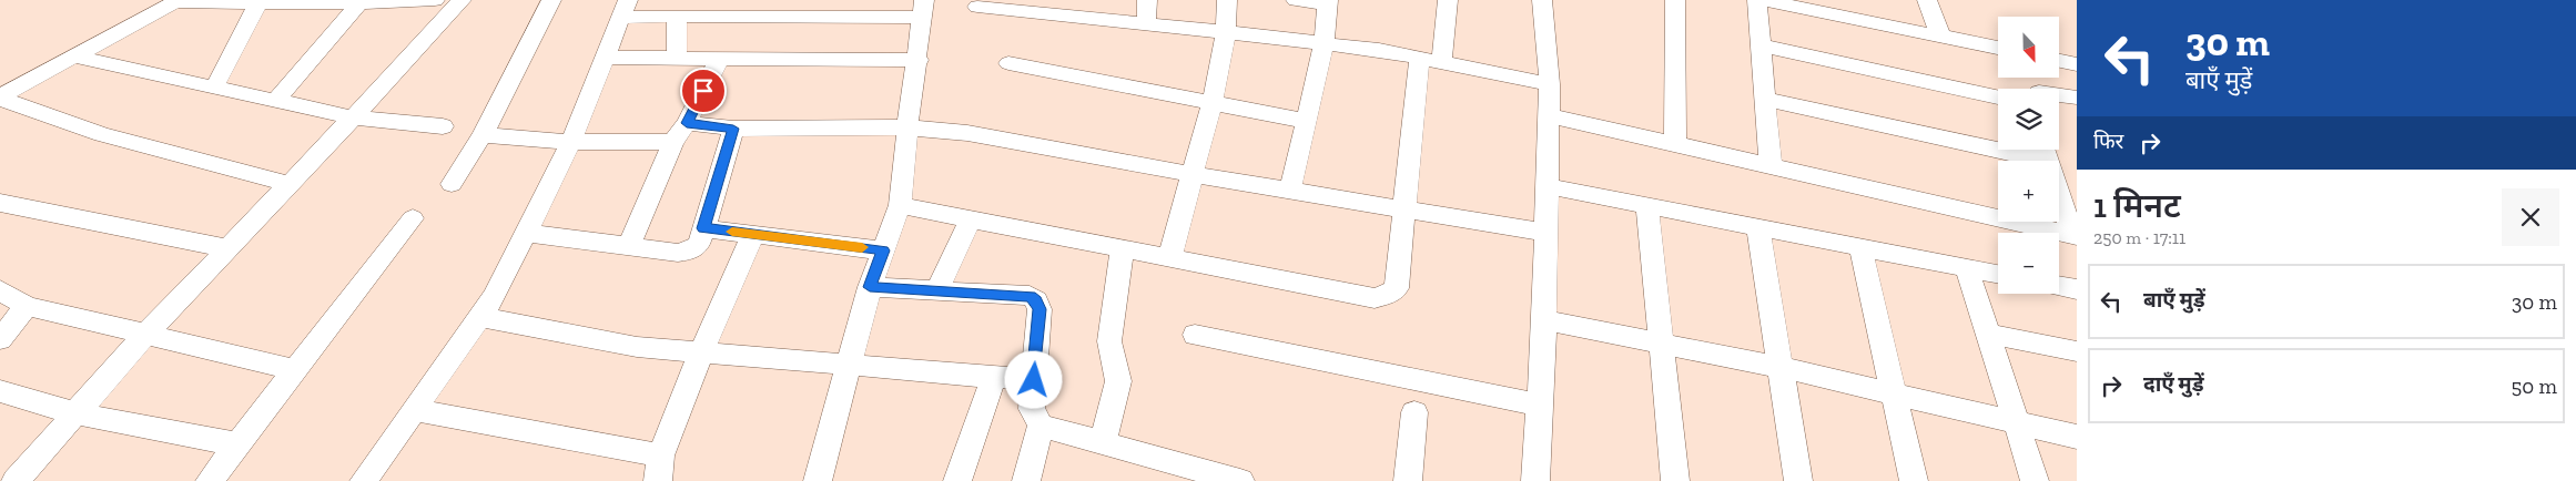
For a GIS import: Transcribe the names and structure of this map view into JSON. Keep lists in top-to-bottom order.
{
  "north": "bottom",
  "page": {
    "turn": ["30 m", "बाएँ मुड़ें"],
    "map_buttons": ["+", "−"],
    "then": "फिर",
    "heading": ["1 मिनट", "250 m · 17:11"],
    "list": [
      {
        "name": "बाएँ मुड़ें",
        "value": "30 m"
      },
      {
        "name": "दाएँ मुड़ें",
        "value": "50 m"
      }
    ]
  }
}
